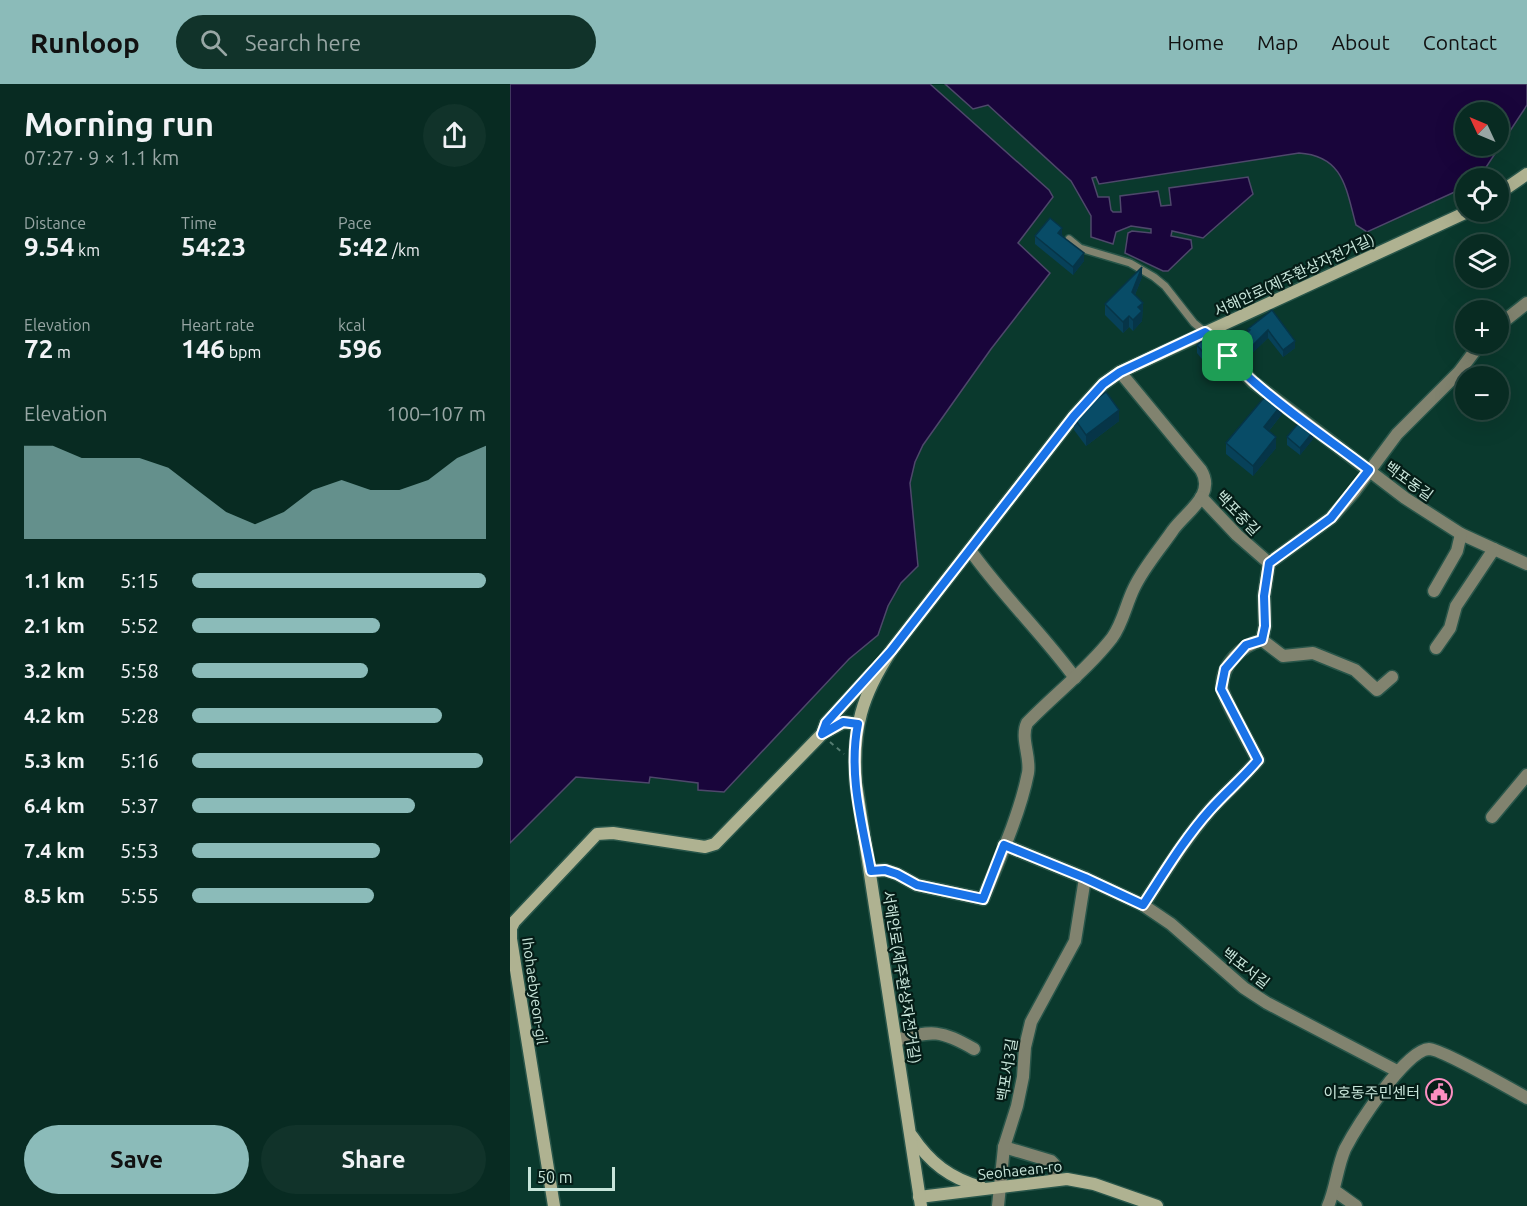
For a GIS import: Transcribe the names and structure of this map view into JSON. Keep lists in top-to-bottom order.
{
  "streets": {
    "street": [
      "서해안로(제주환상자전거길)",
      "백포동길",
      "백포중길",
      "백포서길",
      "Ihohaebyeon-gil",
      "백포서3길",
      "Seohaean-ro"
    ]
  },
  "crossings": [
    ["서해안로(제주환상자전거길)", "백포동길"],
    ["서해안로(제주환상자전거길)", "Ihohaebyeon-gil"],
    ["서해안로(제주환상자전거길)", "Seohaean-ro"],
    ["백포서길", "백포서3길"],
    ["백포서3길", "Seohaean-ro"]
  ],
  "places": {
    "public building": ["이호동주민센터"]
  },
  "scale_bar": "50 m",
  "north": "top left",
  "page": {
    "header": "Runloop",
    "search": "Search here",
    "nav": [
      "Home",
      "Map",
      "About",
      "Contact"
    ],
    "heading": ["Morning run", "07:27 · 9 × 1.1 km"],
    "map_buttons": ["+", "−"],
    "stats": [
      ["Distance", "9.54 km"],
      ["Time", "54:23"],
      ["Pace", "5:42 /km"],
      ["Elevation", "72 m"],
      ["Heart rate", "146 bpm"],
      ["kcal", "596"]
    ],
    "chart": ["Elevation", "100–107 m"],
    "list": [
      {
        "name": "1.1 km",
        "note": "5:15"
      },
      {
        "name": "2.1 km",
        "note": "5:52"
      },
      {
        "name": "3.2 km",
        "note": "5:58"
      },
      {
        "name": "4.2 km",
        "note": "5:28"
      },
      {
        "name": "5.3 km",
        "note": "5:16"
      },
      {
        "name": "6.4 km",
        "note": "5:37"
      },
      {
        "name": "7.4 km",
        "note": "5:53"
      },
      {
        "name": "8.5 km",
        "note": "5:55"
      }
    ],
    "buttons": ["Save", "Share"],
    "scale": "50 m"
  }
}
